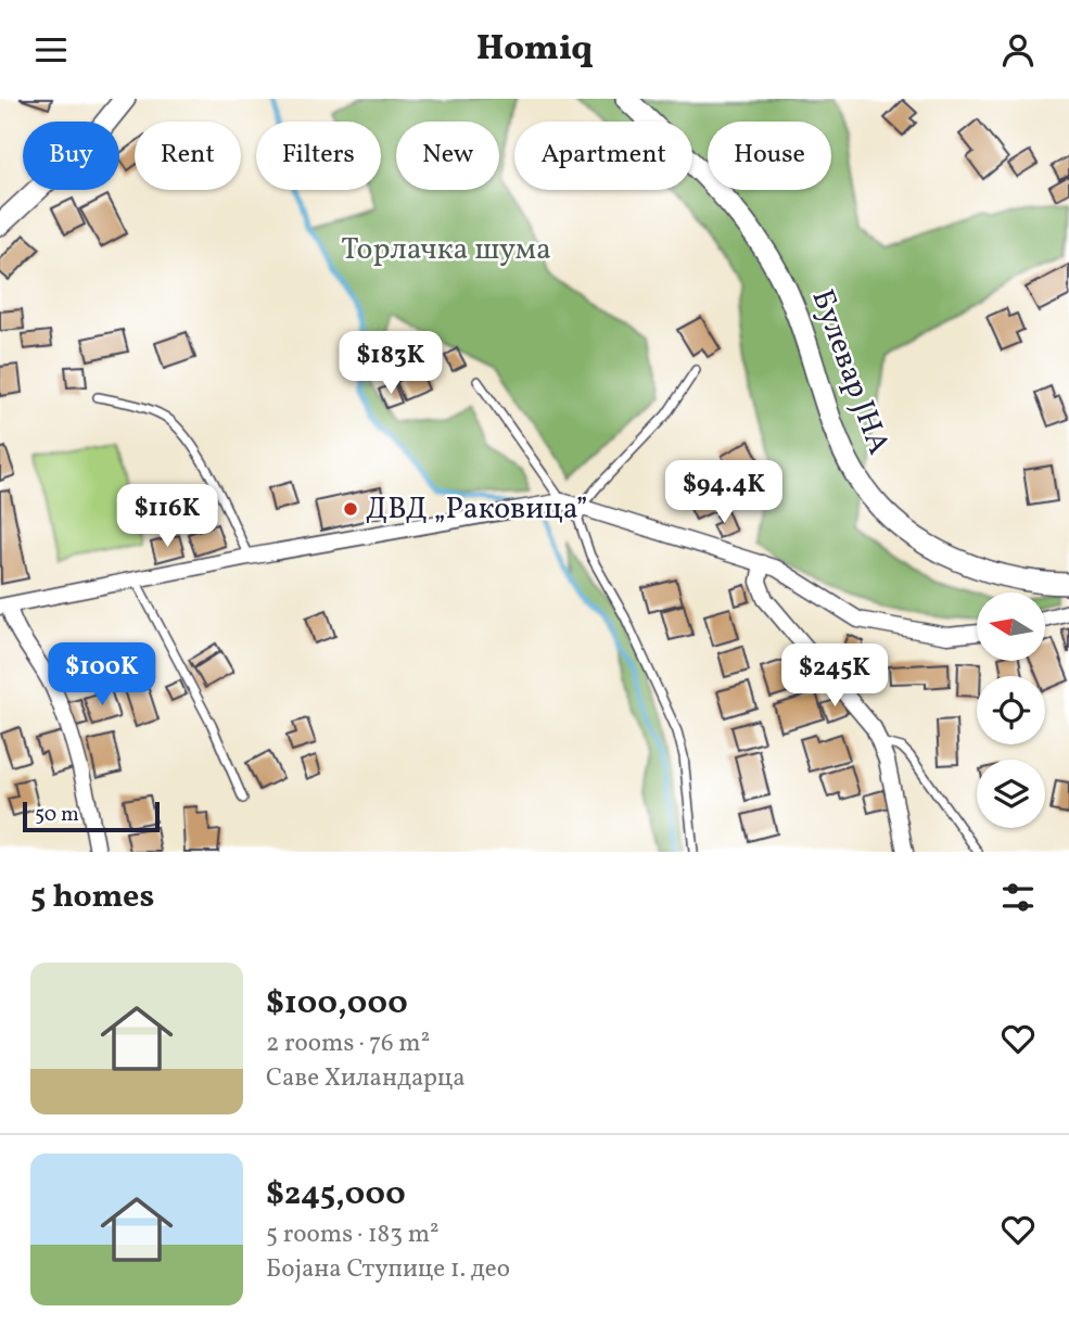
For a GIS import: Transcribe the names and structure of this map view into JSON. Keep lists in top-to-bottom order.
{
  "streets": {
    "main road": ["Булевар ЈНА"]
  },
  "parks": ["Торлачка шума"],
  "places": ["ДВД „Раковица”"],
  "scale_bar": "50 m",
  "north": "left",
  "page": {
    "header": "Homiq",
    "chip": [
      "Buy",
      "Rent",
      "Filters",
      "New",
      "Apartment",
      "House"
    ],
    "price": [
      "$183K",
      "$94.4K",
      "$116K",
      "$100K",
      "$245K"
    ],
    "scale": "50 m",
    "heading": "5 homes",
    "list": [
      {
        "name": "$100,000",
        "note": "2 rooms · 76 m² · Саве Хиландарца"
      },
      {
        "name": "$245,000",
        "note": "5 rooms · 183 m² · Бојана Ступице 1. део"
      }
    ]
  }
}
